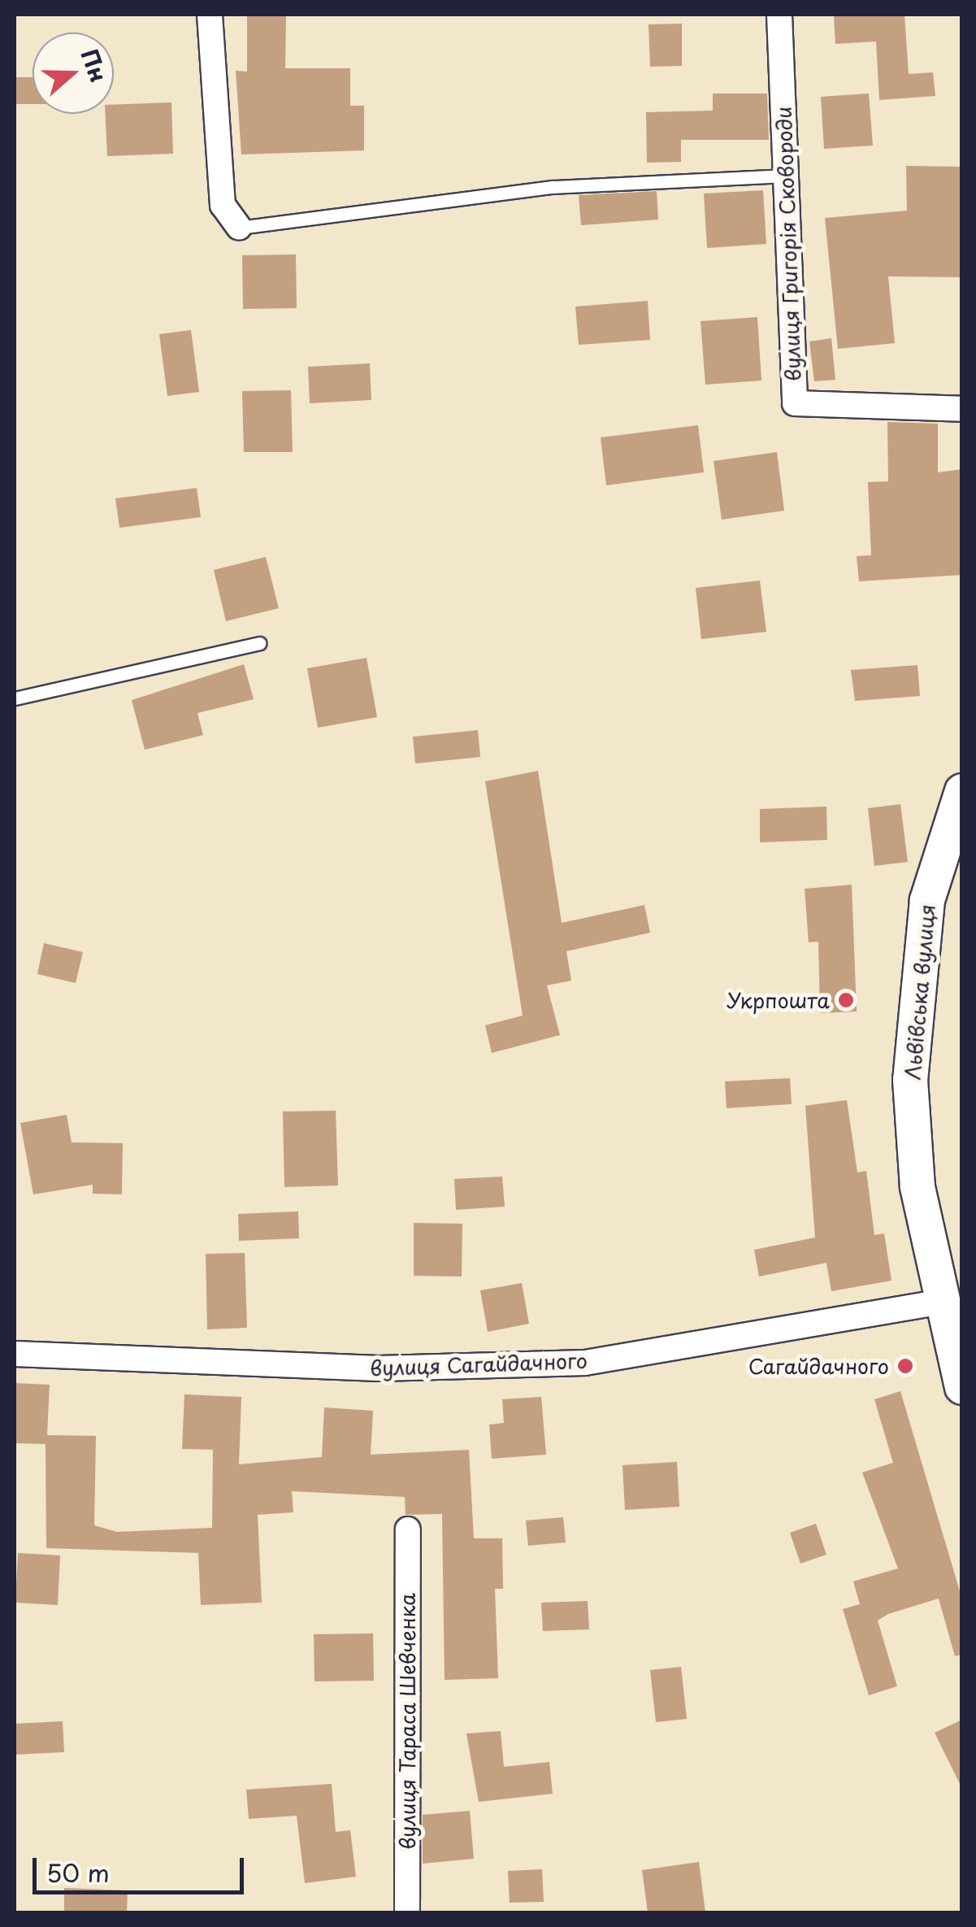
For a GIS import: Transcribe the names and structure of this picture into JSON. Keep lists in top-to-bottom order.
{
  "streets": {
    "main road": ["Львівська вулиця"],
    "street": ["вулиця Григорія Сковороди", "вулиця Сагайдачного", "вулиця Тараса Шевченка"]
  },
  "crossings": [
    ["Львівська вулиця", "вулиця Сагайдачного"]
  ],
  "places": ["Укрпошта", "Сагайдачного"],
  "scale_bar": "50 m",
  "north": "right"
}
